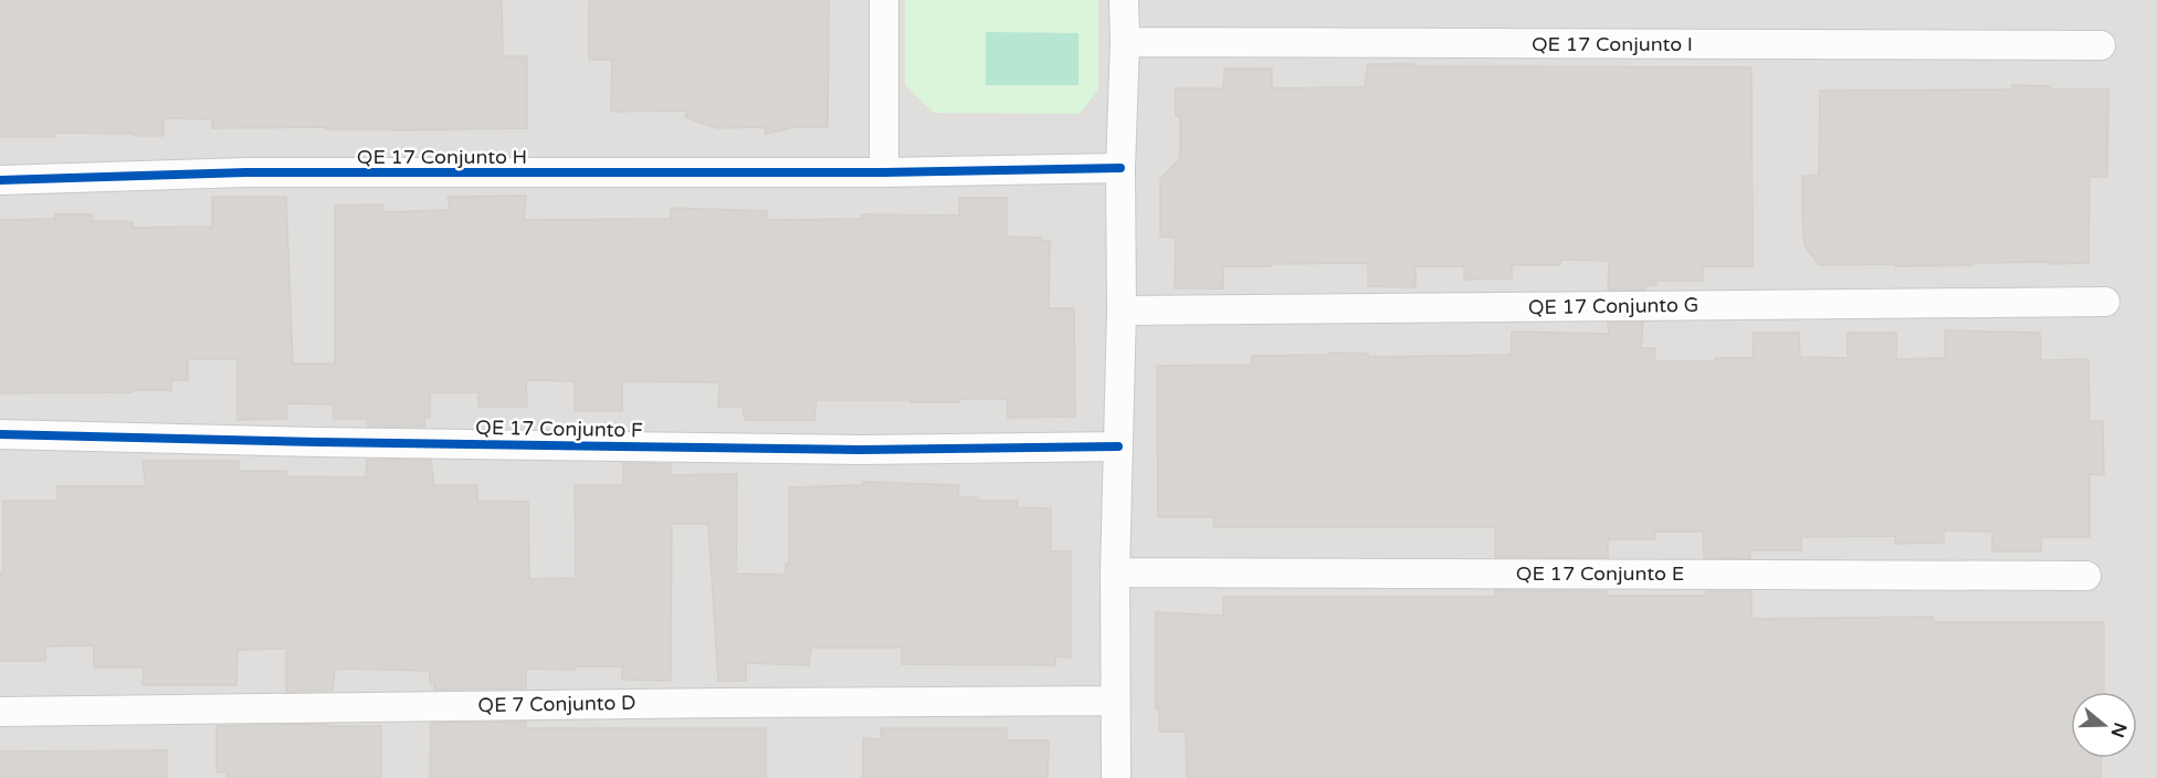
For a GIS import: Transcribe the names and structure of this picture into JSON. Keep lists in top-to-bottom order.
{
  "streets": {
    "street": [
      "QE 17 Conjunto I",
      "QE 17 Conjunto H",
      "QE 17 Conjunto G",
      "QE 17 Conjunto F",
      "QE 17 Conjunto E",
      "QE 7 Conjunto D"
    ]
  },
  "north": "right"
}
